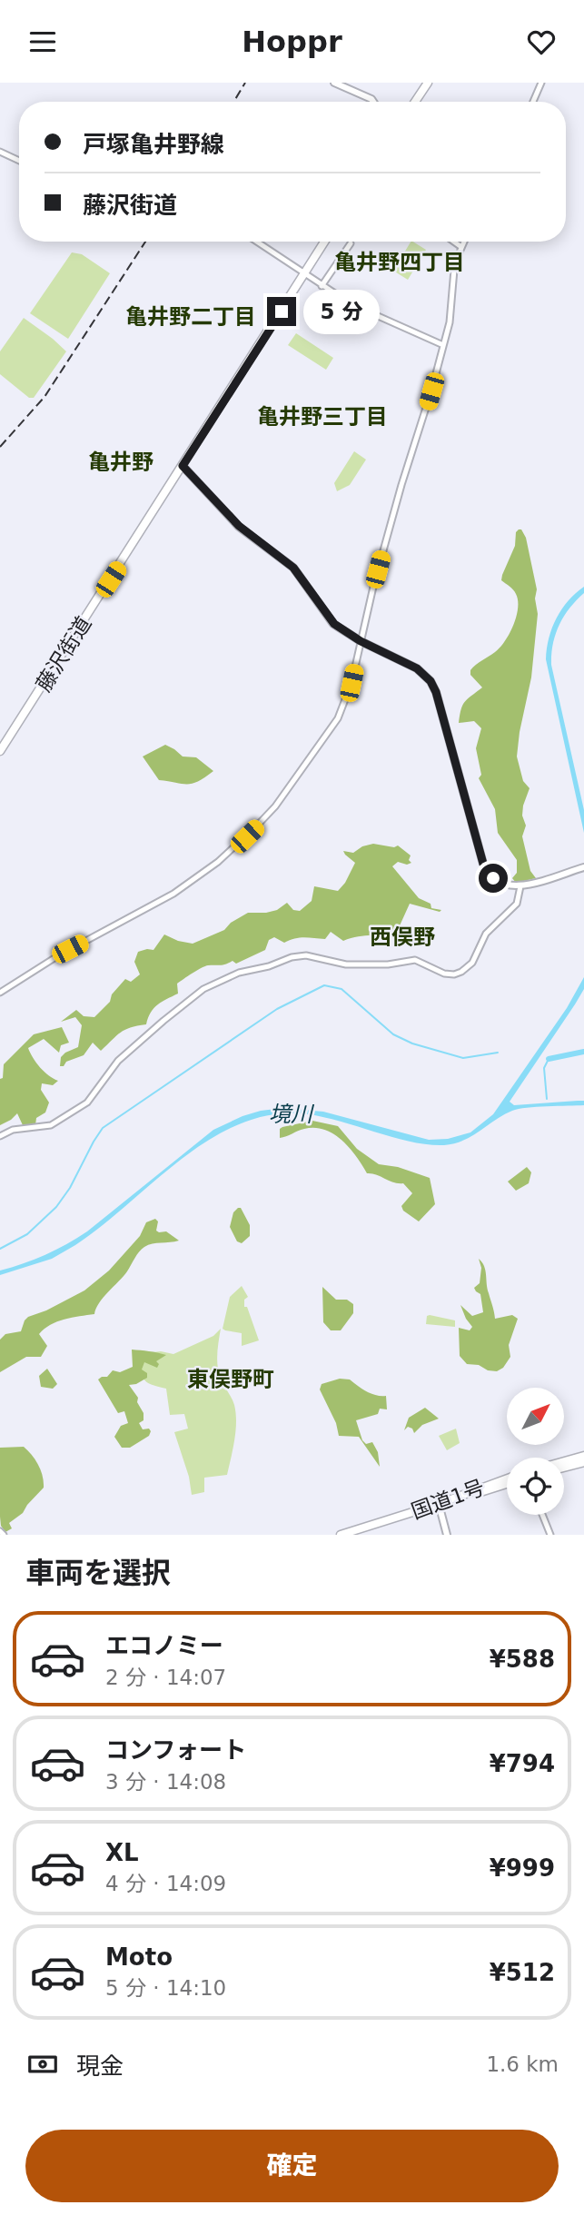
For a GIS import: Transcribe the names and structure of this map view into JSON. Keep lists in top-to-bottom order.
{
  "streets": {
    "highway": ["藤沢街道", "国道1号"]
  },
  "districts": [
    "亀井野四丁目",
    "亀井野二丁目",
    "亀井野三丁目",
    "亀井野",
    "西俣野",
    "東俣野町"
  ],
  "water": ["境川"],
  "north": "top right",
  "page": {
    "header": "Hoppr",
    "banner": ["戸塚亀井野線", "藤沢街道"],
    "bubble": "5 分",
    "heading": "車両を選択",
    "list": [
      {
        "name": "エコノミー",
        "note": "2 分 · 14:07",
        "value": "¥588"
      },
      {
        "name": "コンフォート",
        "note": "3 分 · 14:08",
        "value": "¥794"
      },
      {
        "name": "XL",
        "note": "4 分 · 14:09",
        "value": "¥999"
      },
      {
        "name": "Moto",
        "note": "5 分 · 14:10",
        "value": "¥512"
      }
    ],
    "pay": ["現金", "1.6 km"],
    "buttons": "確定"
  }
}
